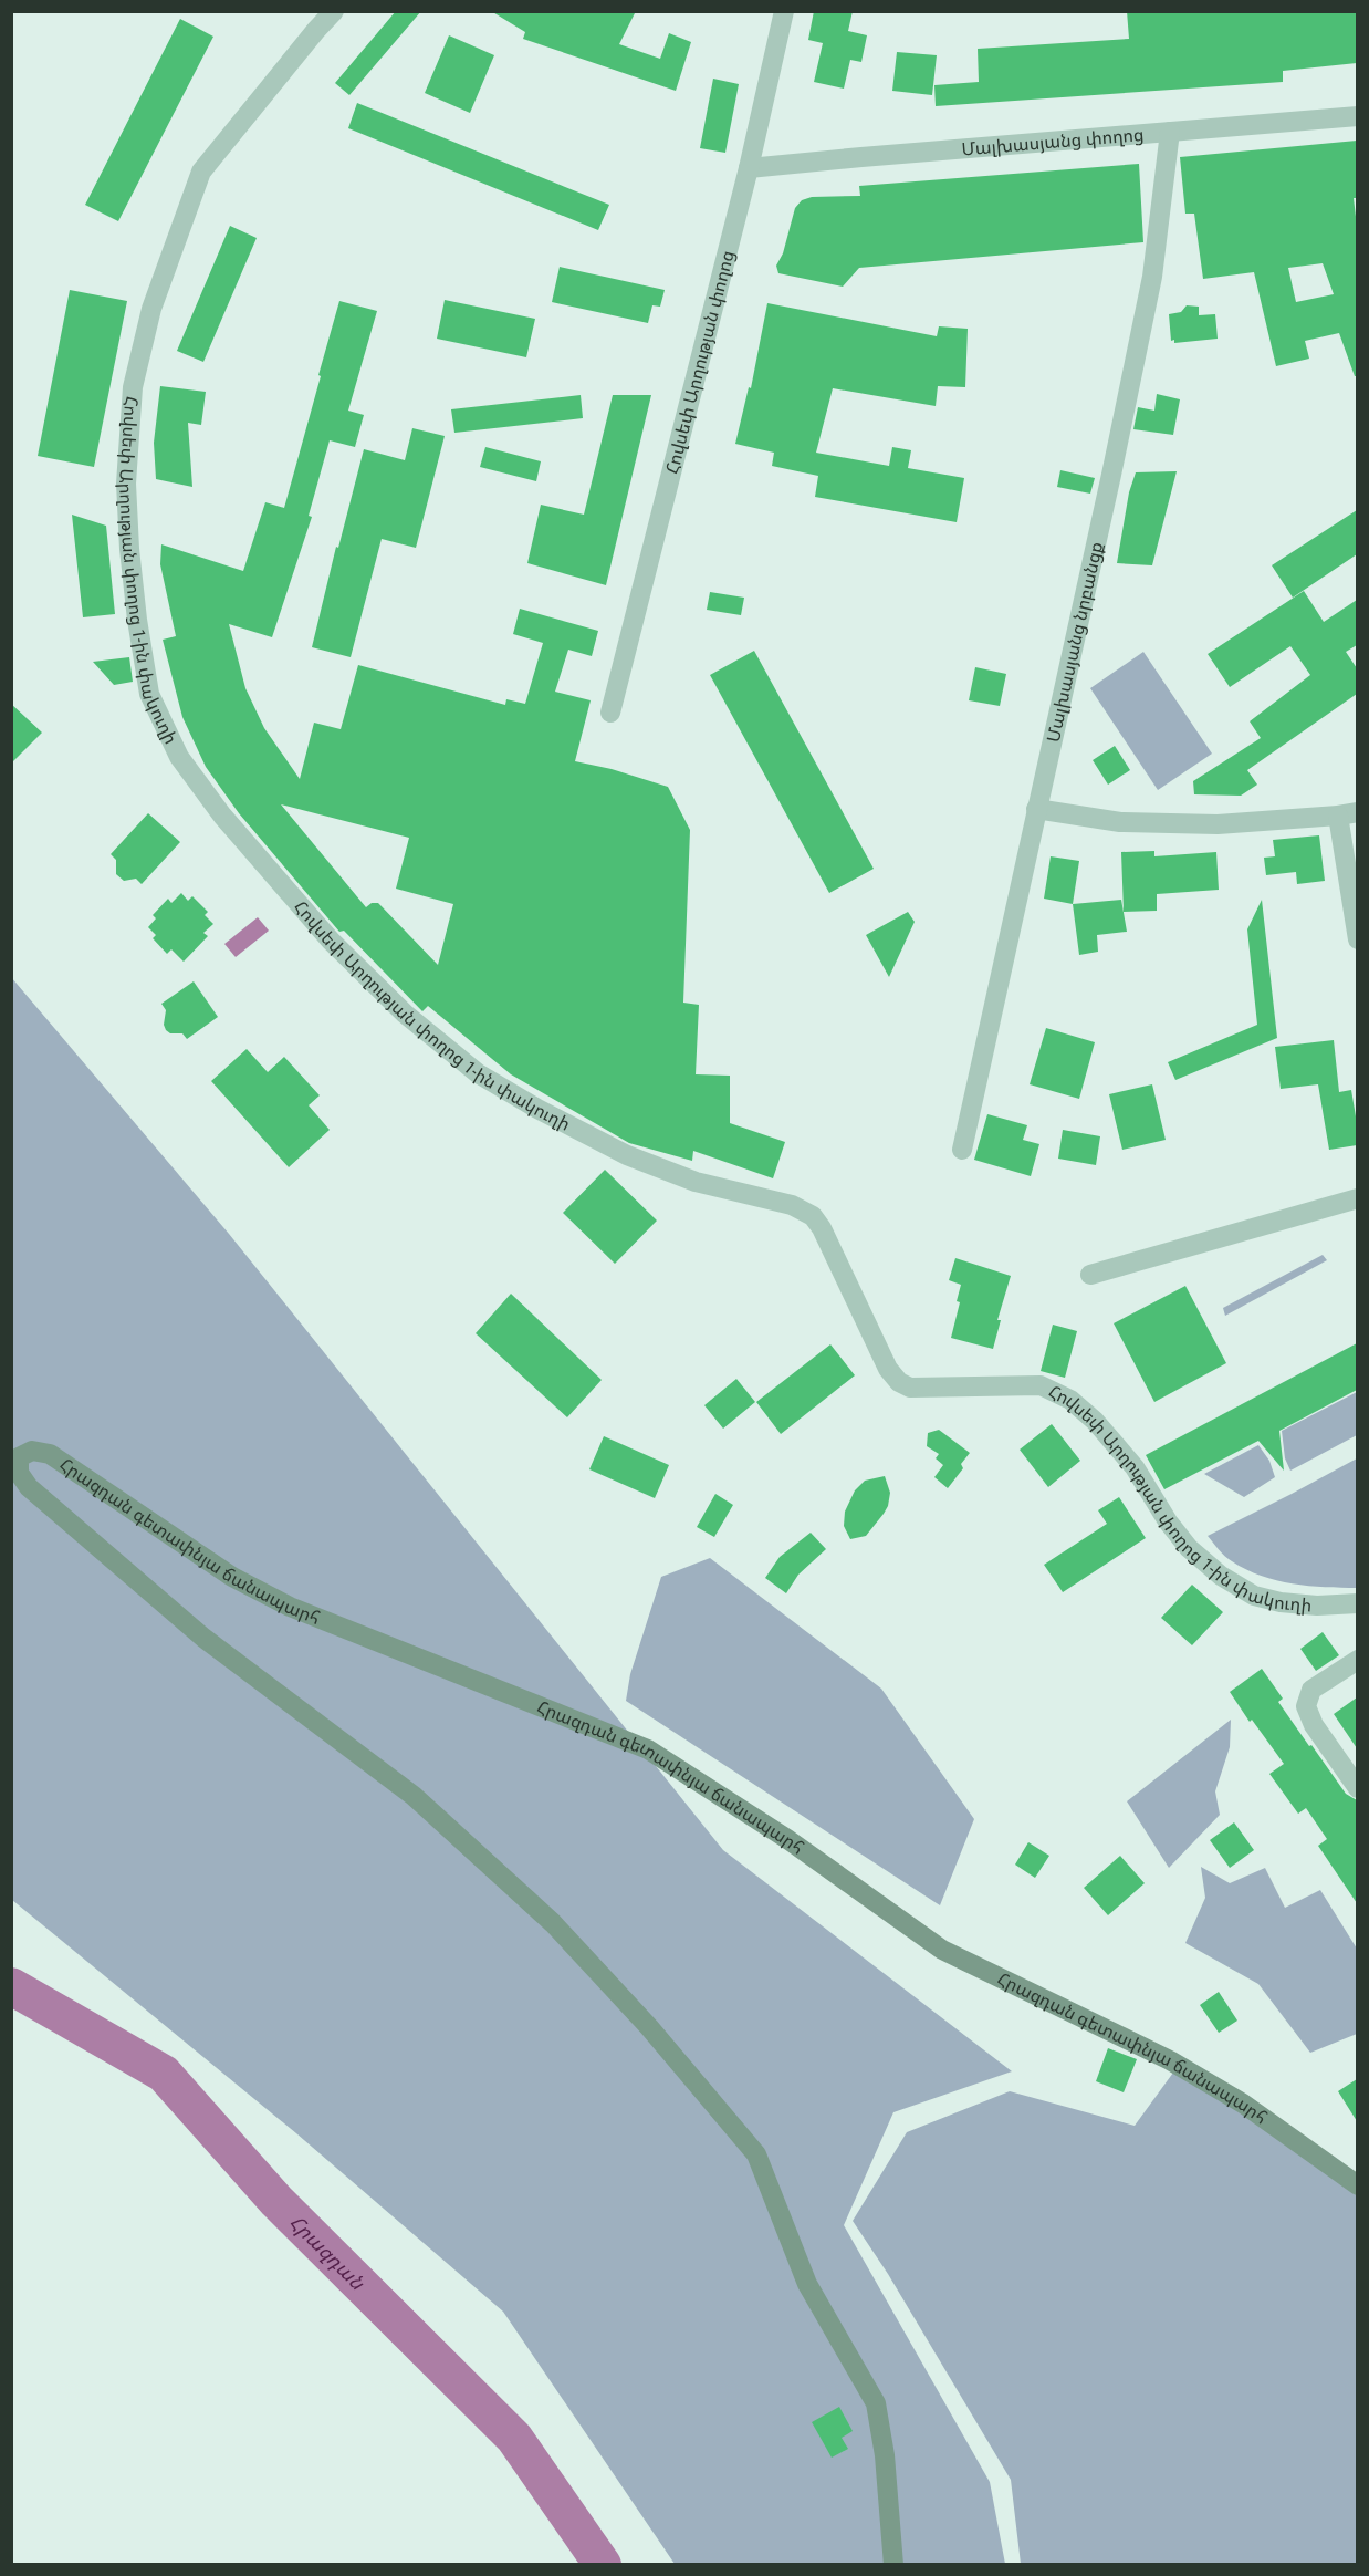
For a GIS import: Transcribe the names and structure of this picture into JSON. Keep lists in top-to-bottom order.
{
  "streets": {
    "street": [
      "Մալխասյանց փողոց",
      "Հովսեփ Արղության փողոց",
      "Հովսեփ Արղության փողոց 1-ին փակուղի",
      "Մալխասյանց նրբանցք",
      "Հրազդան գետափնյա ճանապարհ"
    ]
  },
  "crossings": [
    ["Մալխասյանց փողոց", "Հովսեփ Արղության փողոց"],
    ["Մալխասյանց փողոց", "Մալխասյանց նրբանցք"]
  ],
  "water": ["Հրազդան"]
}
